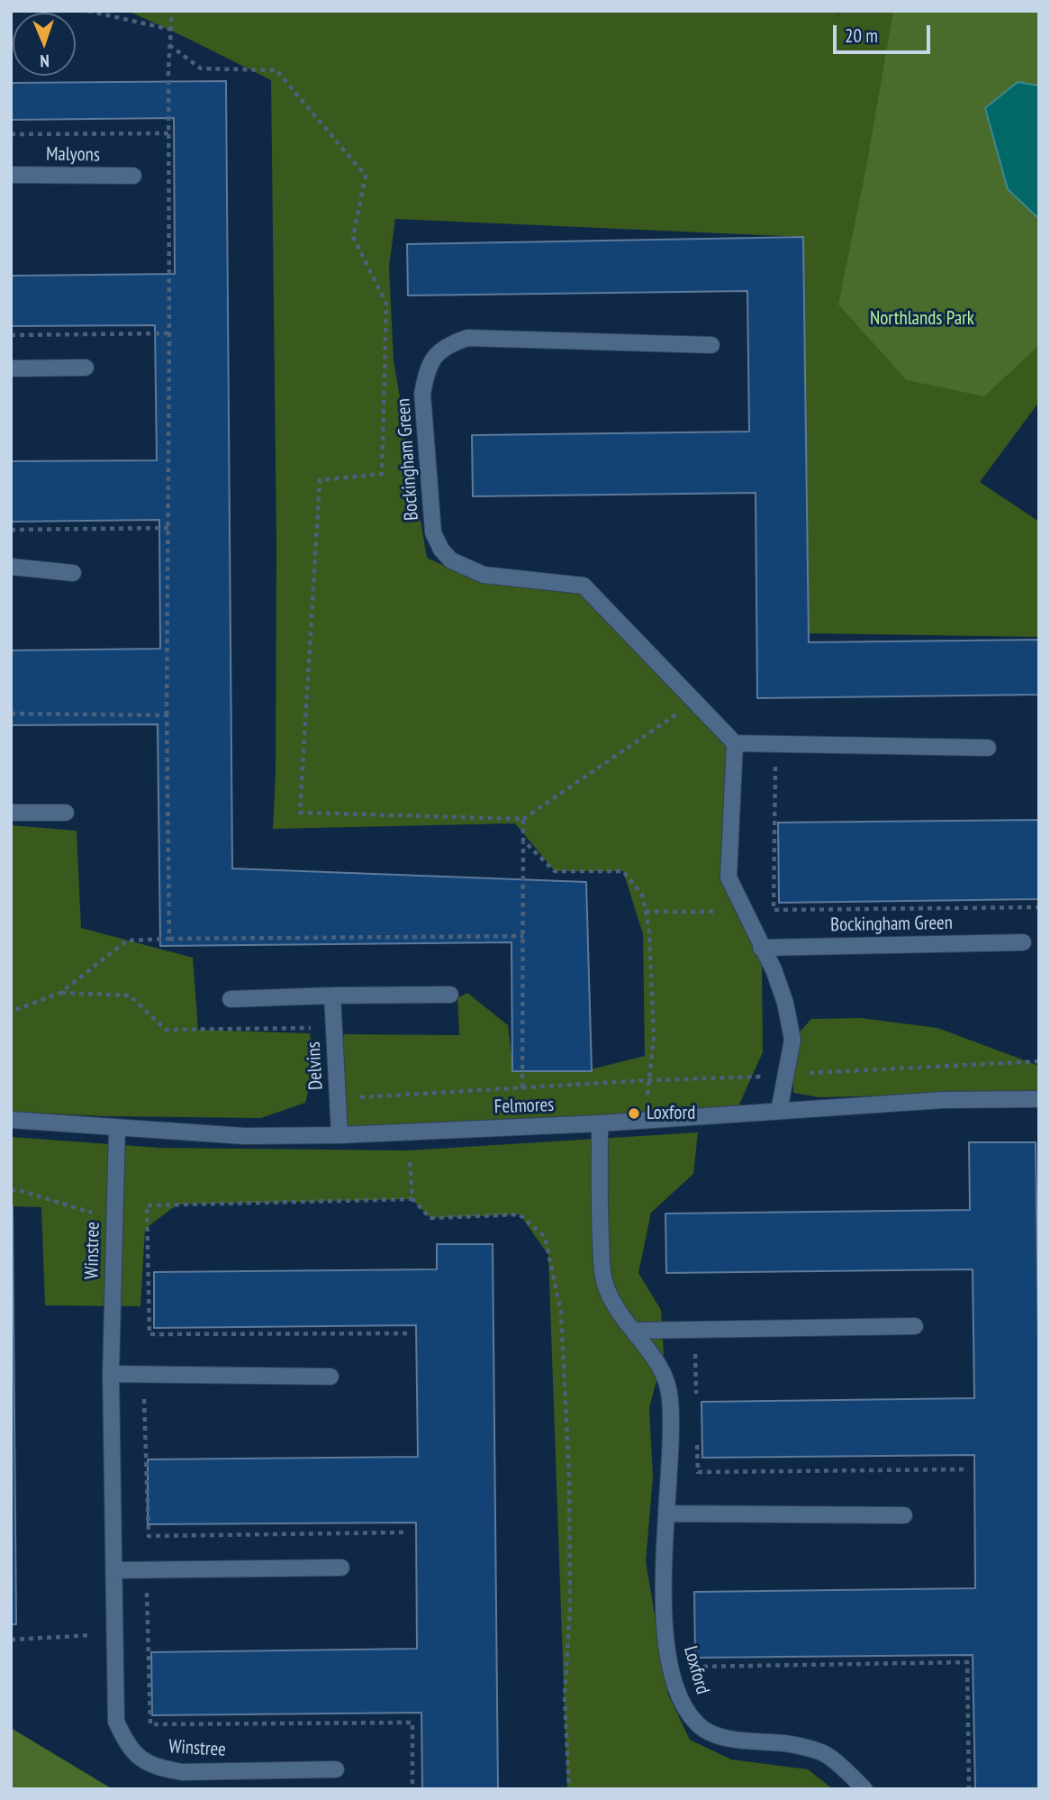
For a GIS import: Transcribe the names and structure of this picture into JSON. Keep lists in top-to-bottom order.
{
  "streets": {
    "street": [
      "Malyons",
      "Bockingham Green",
      "Delvins",
      "Felmores",
      "Winstree",
      "Loxford"
    ]
  },
  "crossings": [
    ["Delvins", "Felmores"],
    ["Felmores", "Winstree"],
    ["Felmores", "Loxford"]
  ],
  "parks": ["Northlands Park"],
  "places": ["Loxford"],
  "scale_bar": "20 m",
  "north": "bottom"
}
